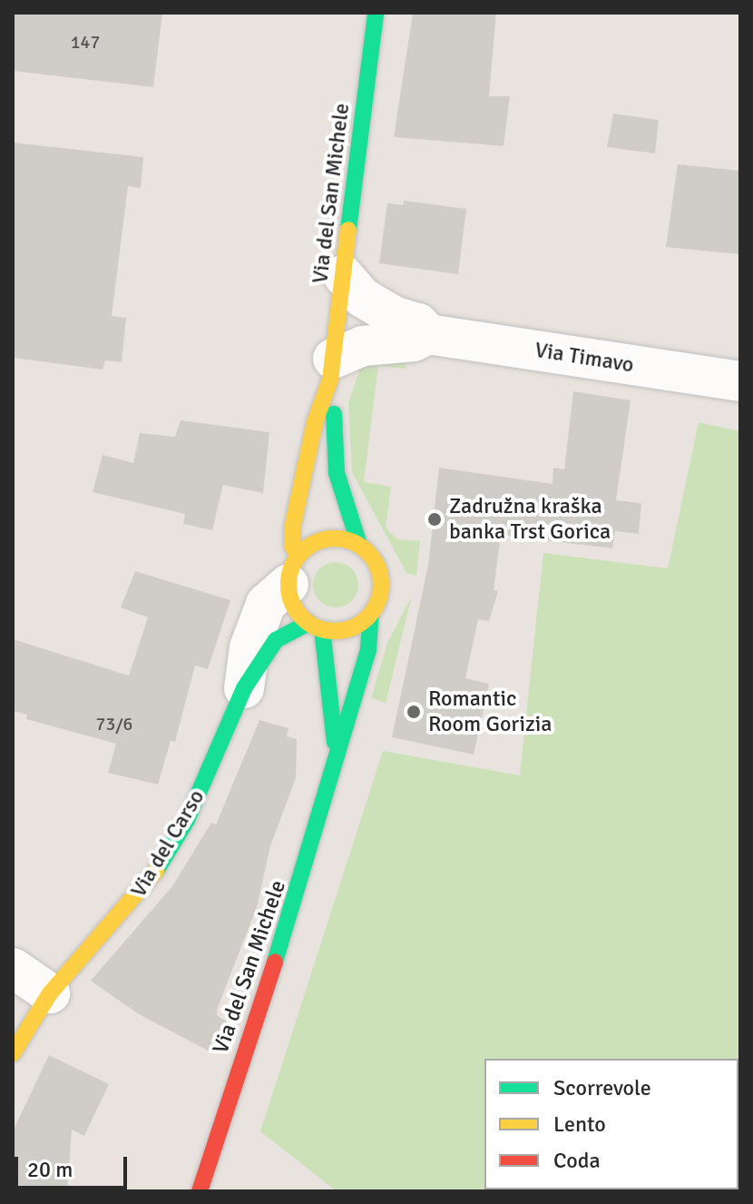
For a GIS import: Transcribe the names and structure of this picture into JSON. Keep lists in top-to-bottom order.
{
  "streets": {
    "main road": ["Via del San Michele", "Via del Carso"],
    "street": ["Via Timavo"]
  },
  "crossings": [
    ["Via del San Michele", "Via Timavo"],
    ["Via del San Michele", "Via del Carso"]
  ],
  "places": ["Zadružna kraška banka Trst Gorica", "Romantic Room Gorizia"],
  "house_numbers": ["147", "73/6"],
  "legend": ["Scorrevole", "Lento", "Coda"],
  "scale_bar": "20 m"
}
